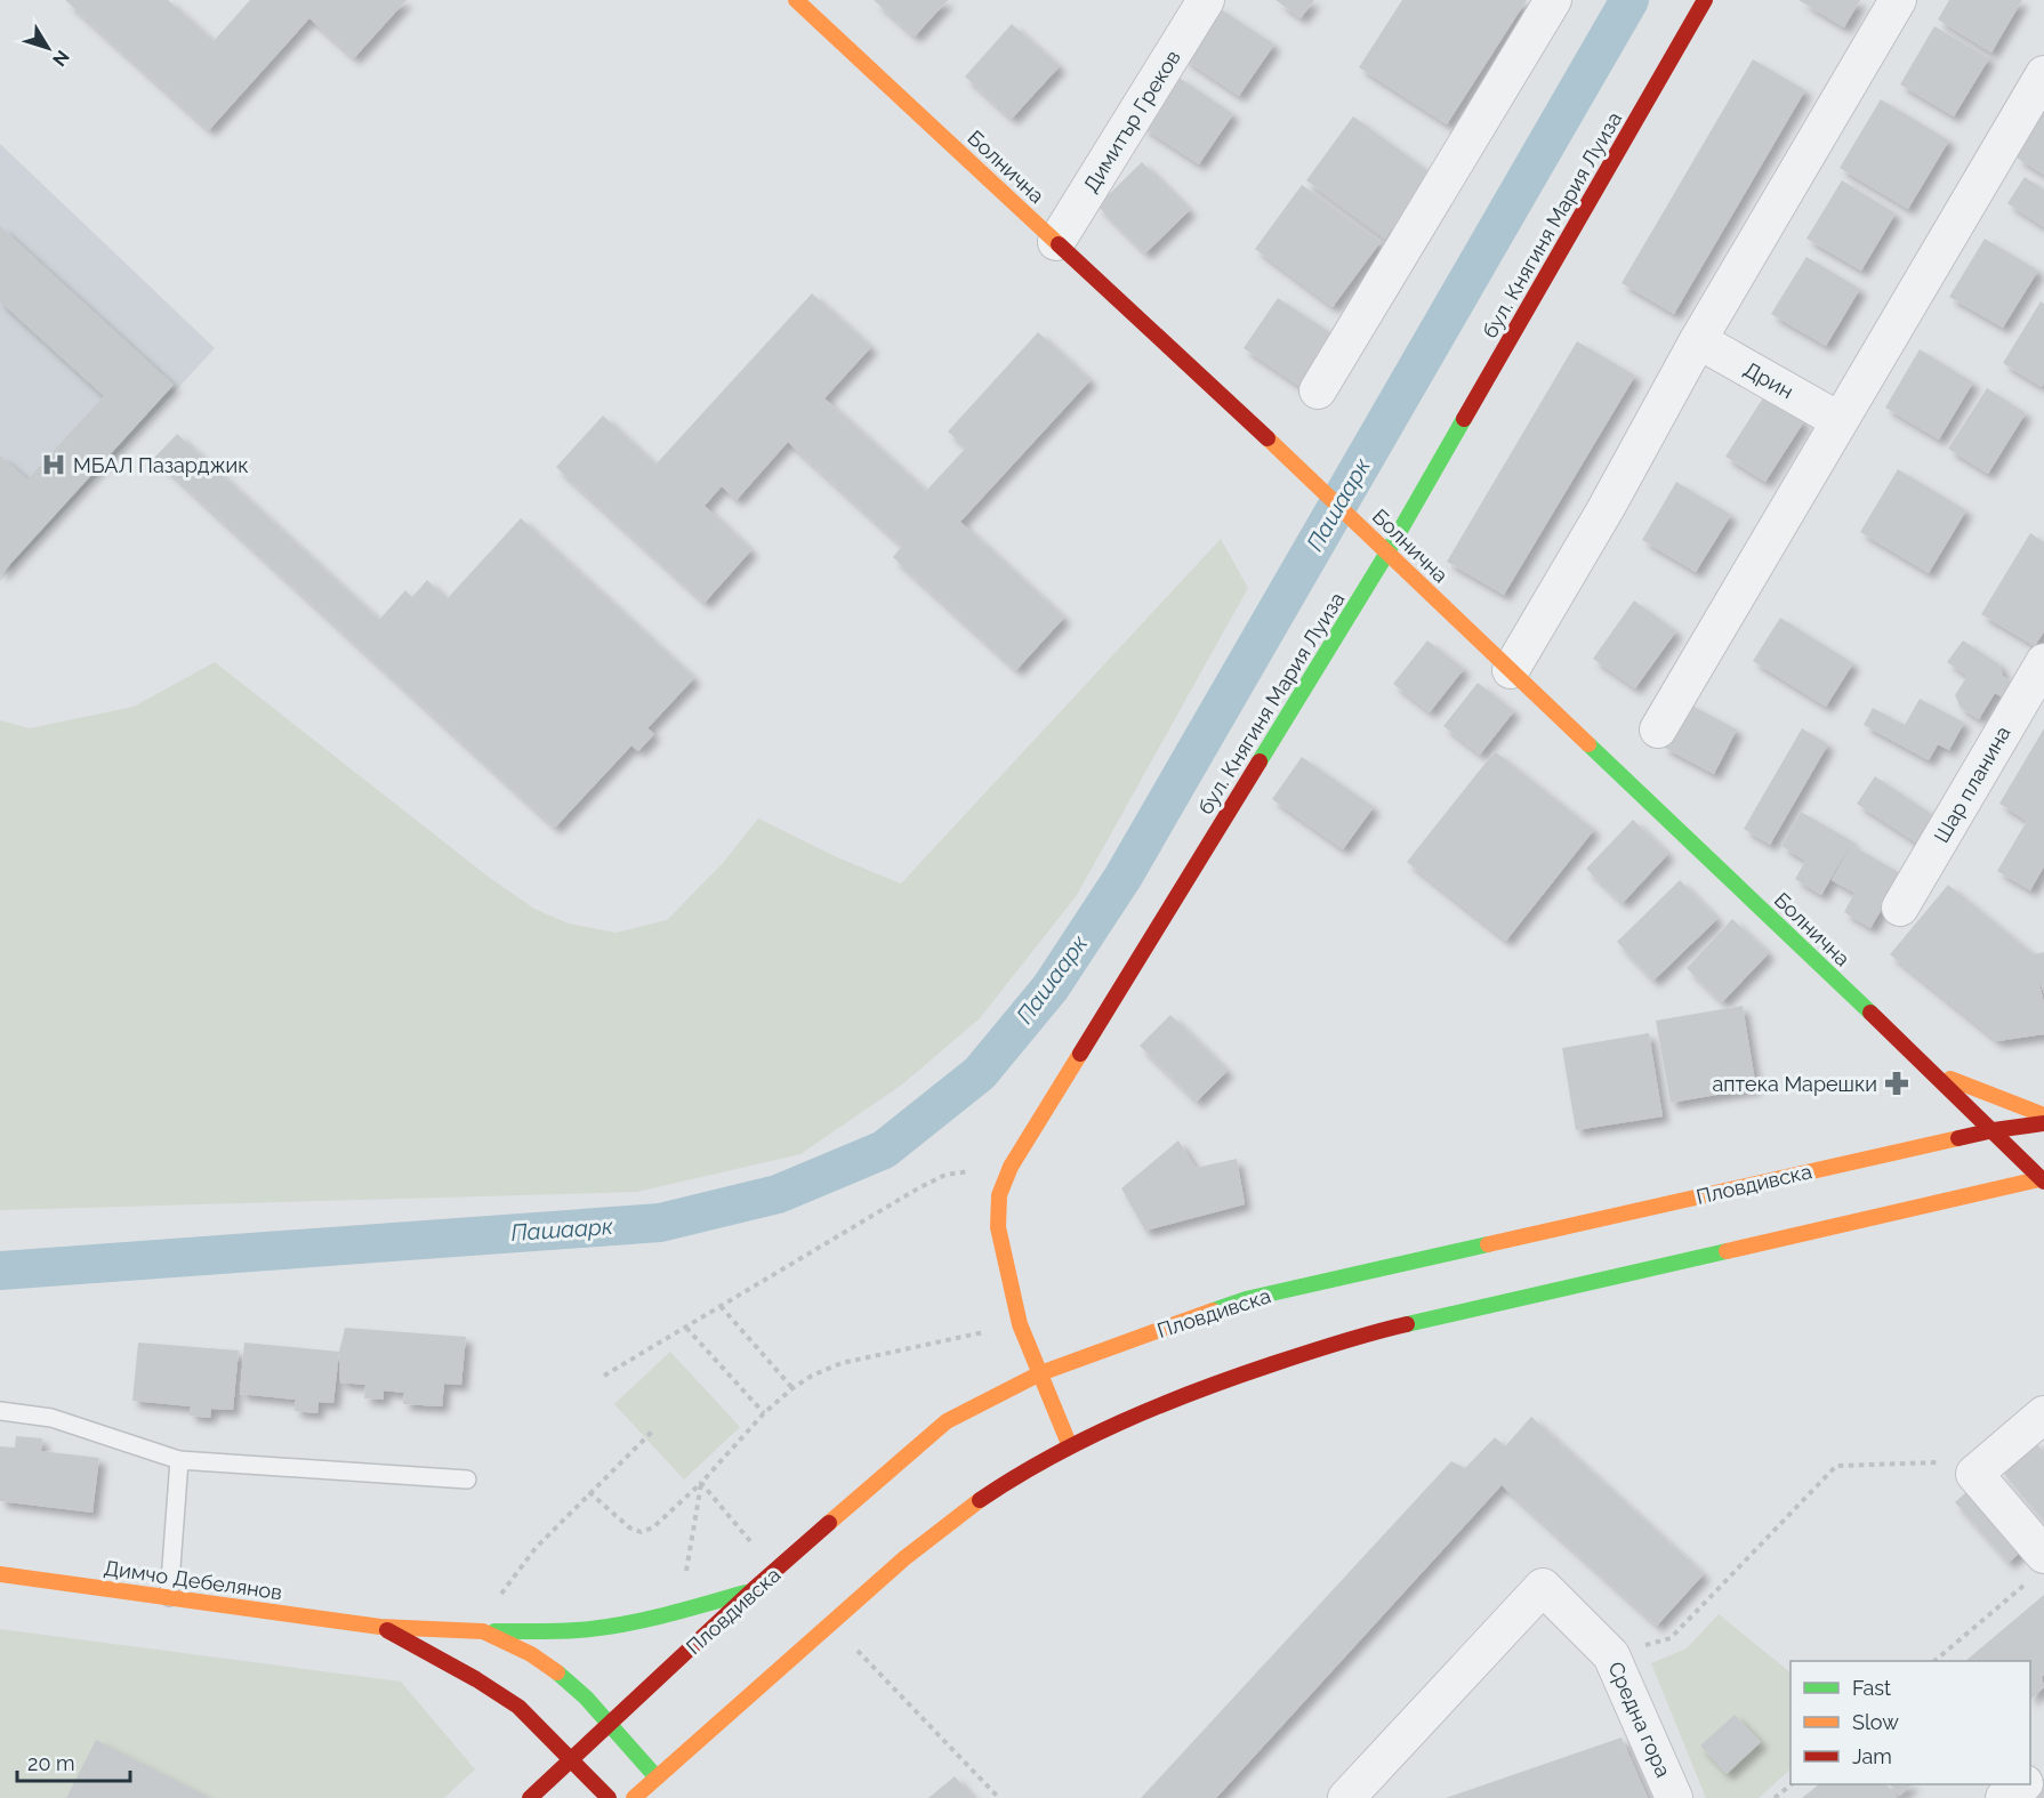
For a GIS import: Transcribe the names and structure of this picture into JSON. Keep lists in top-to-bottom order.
{
  "streets": {
    "street": [
      "Димитър Греков",
      "Болнична",
      "бул. Княгиня Мария Луиза",
      "Дрин",
      "Шар планина",
      "Пловдивска",
      "Димчо Дебелянов",
      "Средна гора"
    ]
  },
  "crossings": [
    ["Димитър Греков", "Болнична"],
    ["Болнична", "бул. Княгиня Мария Луиза"],
    ["Болнична", "Пловдивска"],
    ["бул. Княгиня Мария Луиза", "Пловдивска"],
    ["Пловдивска", "Димчо Дебелянов"]
  ],
  "water": ["Пашаарк"],
  "places": {
    "hospital": ["МБАЛ Пазарджик"],
    "pharmacy": ["аптека Марешки"]
  },
  "legend": ["Fast", "Slow", "Jam"],
  "scale_bar": "20 m",
  "north": "bottom right"
}
